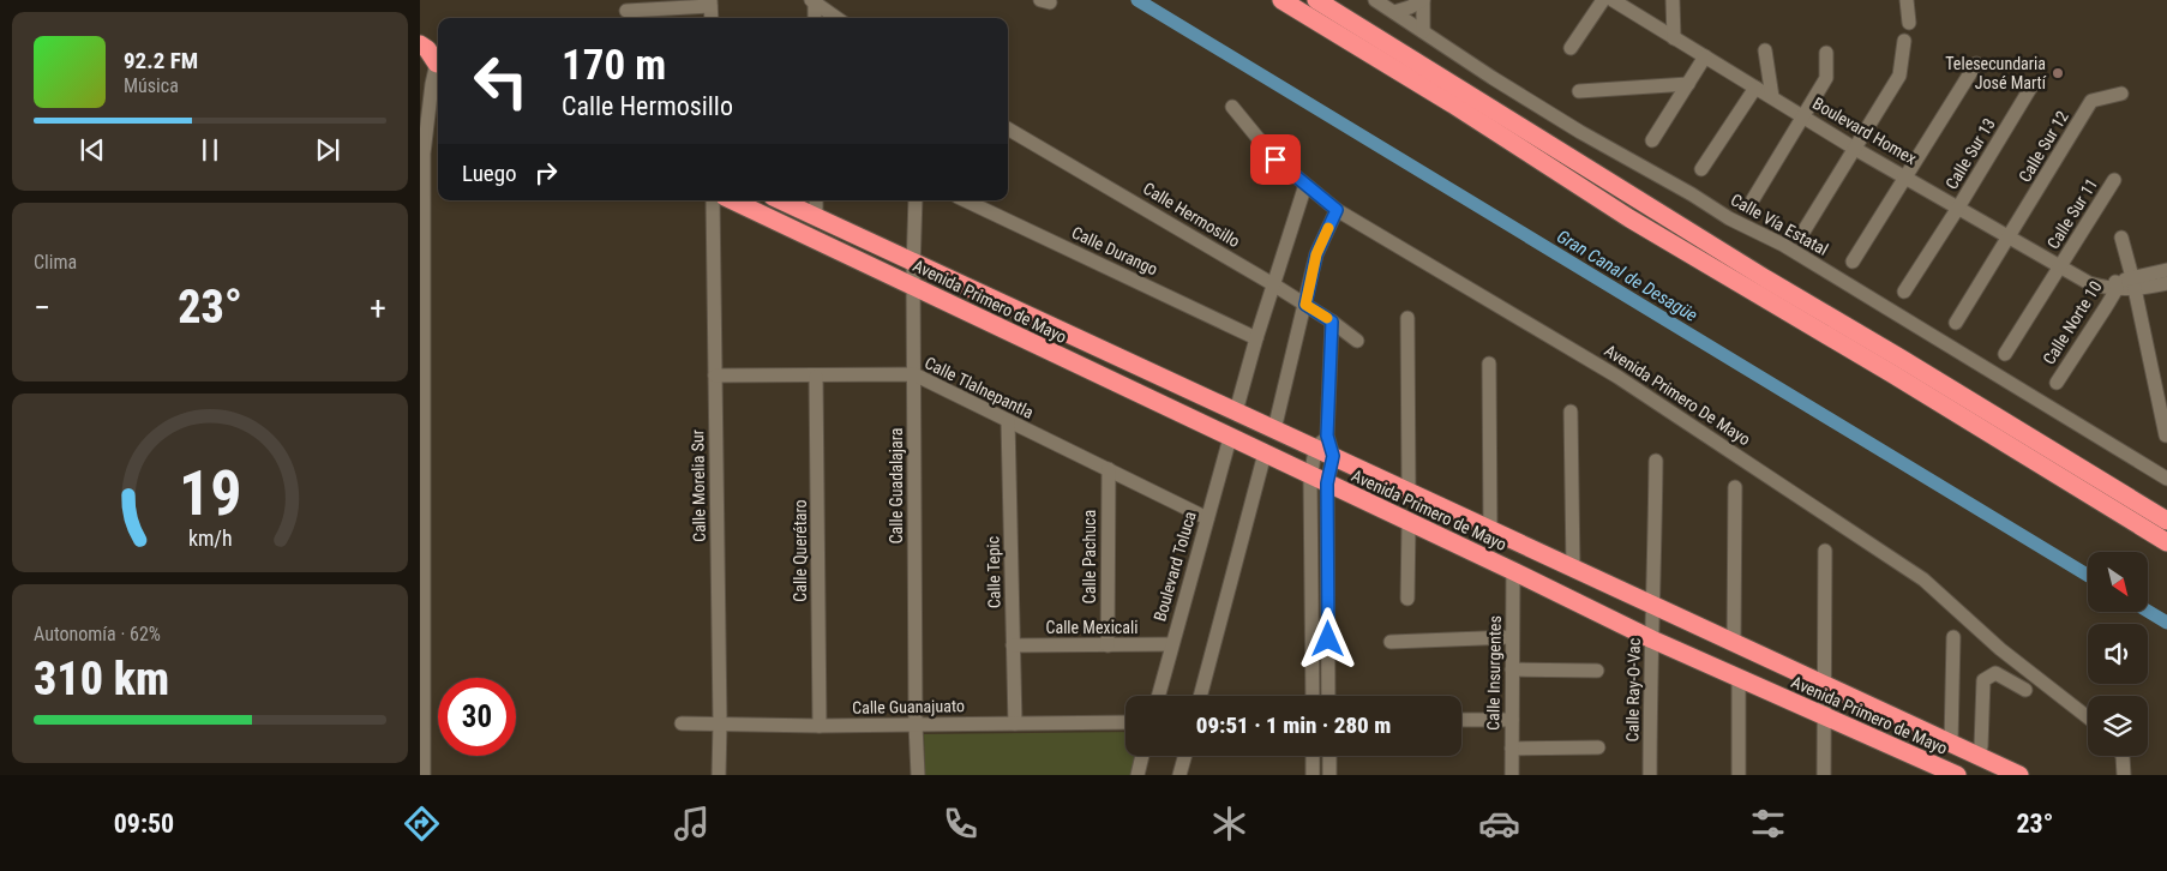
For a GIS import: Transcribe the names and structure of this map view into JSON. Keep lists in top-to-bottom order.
{
  "streets": {
    "highway": ["Avenida Primero de Mayo", "Avenida Primero De Mayo"],
    "street": [
      "Boulevard Homex",
      "Calle Sur 12",
      "Calle Sur 13",
      "Calle Sur 11",
      "Calle Hermosillo",
      "Calle Vía Estatal",
      "Calle Durango",
      "Calle Norte 10",
      "Calle Tlalnepantla",
      "Calle Morelia Sur",
      "Calle Guadalajara",
      "Calle Querétaro",
      "Calle Pachuca",
      "Boulevard Toluca",
      "Calle Tepic",
      "Calle Mexicali",
      "Calle Insurgentes",
      "Calle Ray-O-Vac",
      "Calle Guanajuato"
    ]
  },
  "crossings": [
    ["Boulevard Homex", "Calle Sur 12"],
    ["Boulevard Homex", "Calle Sur 13"],
    ["Boulevard Homex", "Calle Sur 11"],
    ["Boulevard Homex", "Calle Norte 10"],
    ["Avenida Primero de Mayo", "Avenida Primero De Mayo"],
    ["Avenida Primero de Mayo", "Calle Guadalajara"],
    ["Avenida Primero de Mayo", "Boulevard Toluca"],
    ["Avenida Primero de Mayo", "Calle Insurgentes"],
    ["Avenida Primero de Mayo", "Calle Ray-O-Vac"],
    ["Calle Tlalnepantla", "Calle Morelia Sur"],
    ["Calle Tlalnepantla", "Calle Guadalajara"],
    ["Calle Tlalnepantla", "Calle Querétaro"],
    ["Calle Tlalnepantla", "Calle Pachuca"],
    ["Calle Tlalnepantla", "Boulevard Toluca"],
    ["Calle Tlalnepantla", "Calle Tepic"],
    ["Avenida Primero De Mayo", "Calle Ray-O-Vac"],
    ["Calle Morelia Sur", "Calle Guanajuato"],
    ["Calle Guadalajara", "Calle Guanajuato"],
    ["Calle Querétaro", "Calle Guanajuato"],
    ["Calle Pachuca", "Calle Mexicali"],
    ["Boulevard Toluca", "Calle Mexicali"],
    ["Calle Tepic", "Calle Mexicali"],
    ["Calle Tepic", "Calle Guanajuato"]
  ],
  "water": ["Gran Canal de Desagüe"],
  "places": ["Telesecundaria José Martí"],
  "north": "bottom right",
  "page": {
    "turn": ["170 m", "Calle Hermosillo"],
    "song": ["92.2 FM", "Música"],
    "then": "Luego",
    "tile": [
      "Clima",
      ["Autonomía · 62%", "310 km"]
    ],
    "heat": ["−", "23°", "+"],
    "limit": "30",
    "trip": "09:51 · 1 min · 280 m",
    "tabs": ["09:50", "23°"],
    "gauge": ["19", "km/h"]
  }
}
